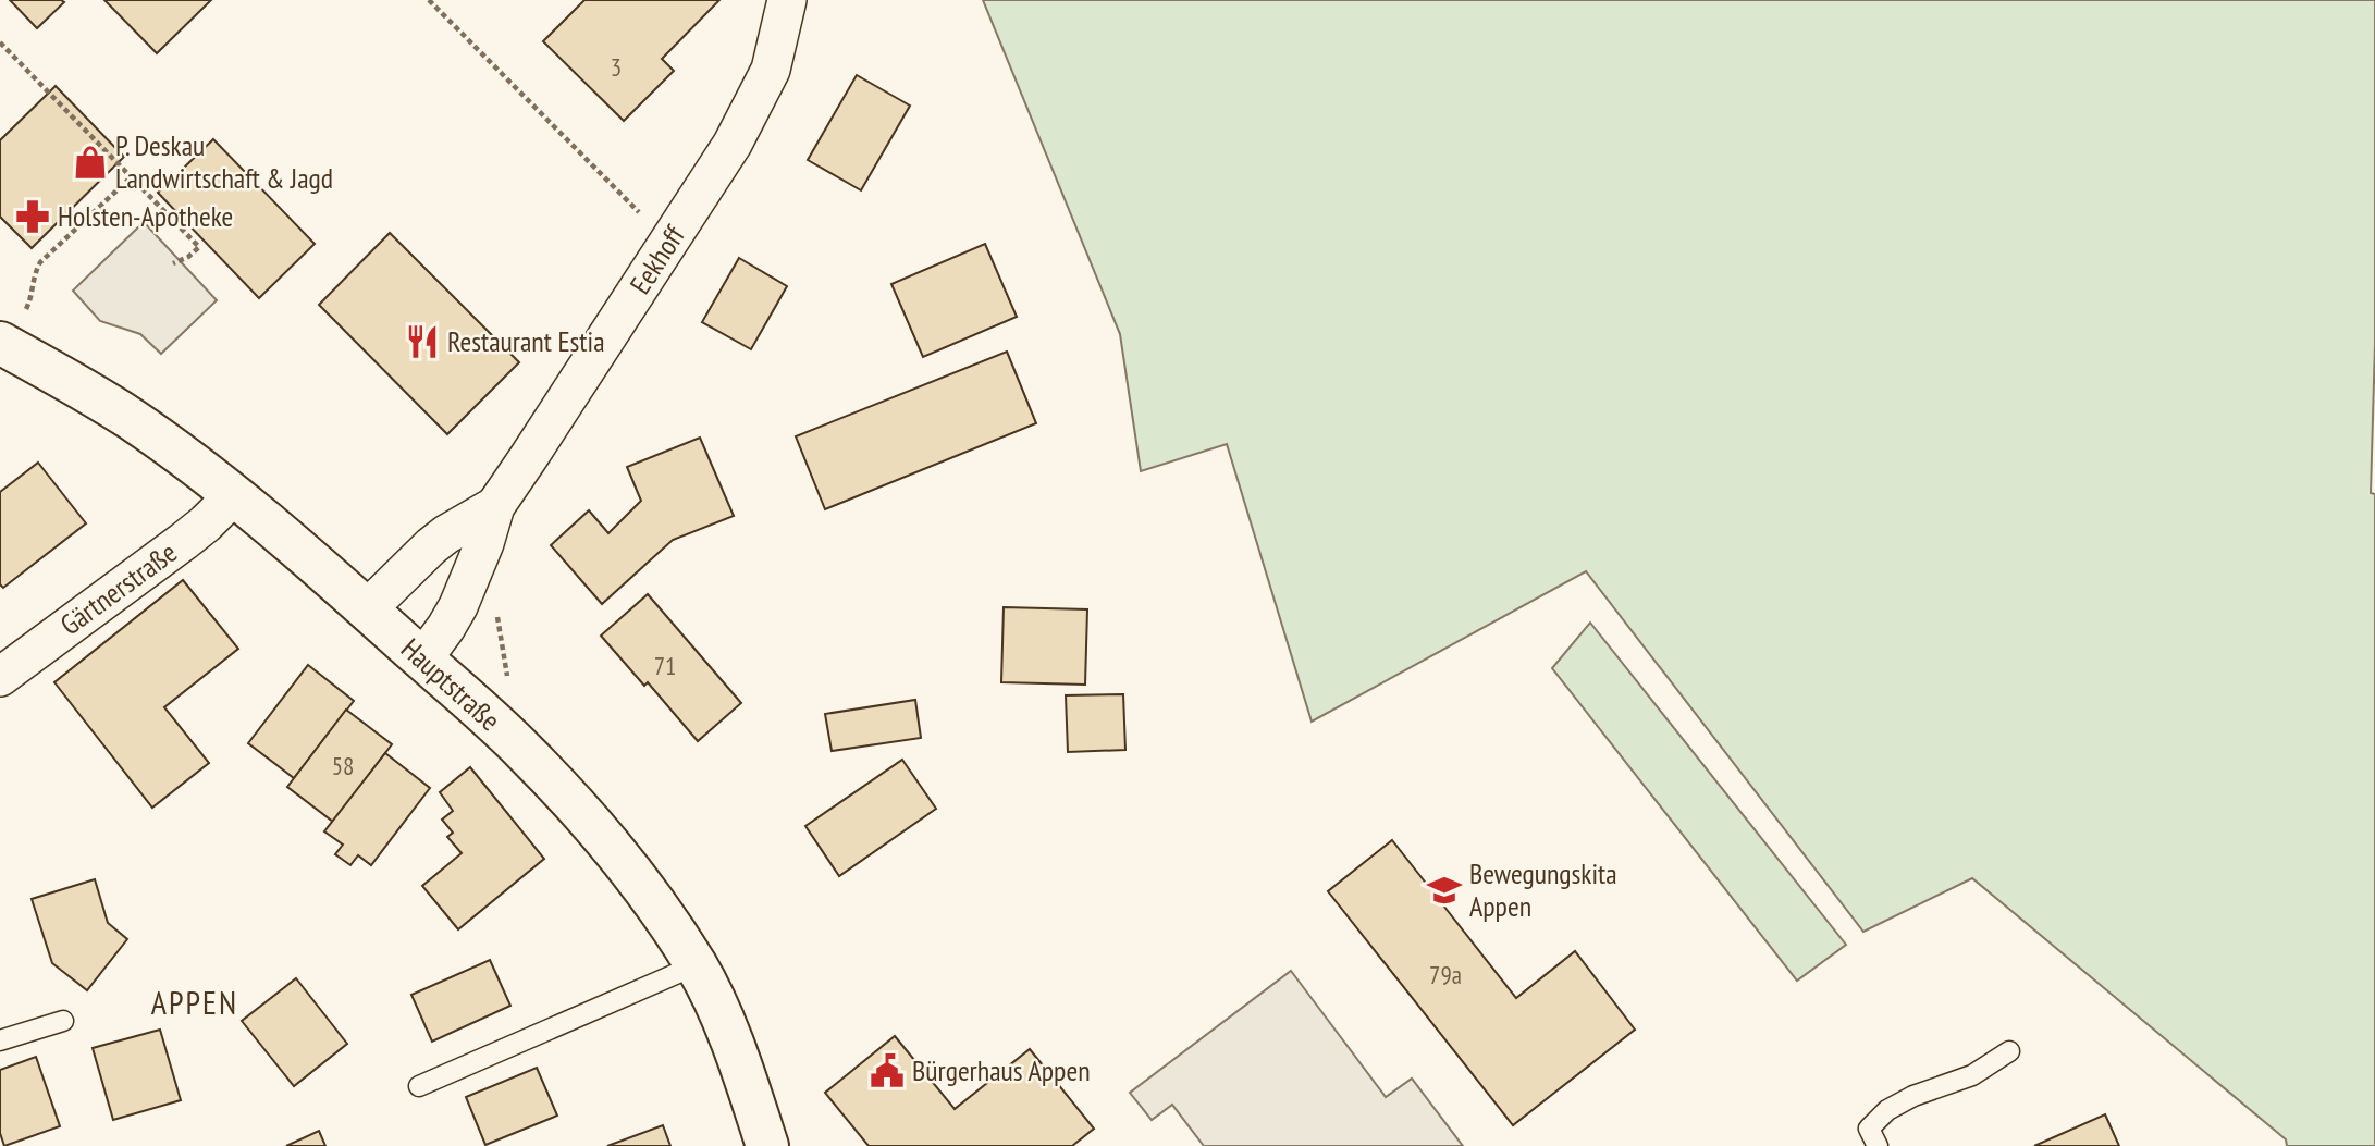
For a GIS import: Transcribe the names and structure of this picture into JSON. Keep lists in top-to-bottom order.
{
  "streets": {
    "main road": ["Hauptstraße"],
    "street": ["Eekhoff", "Gärtnerstraße"]
  },
  "crossings": [
    ["Eekhoff", "Hauptstraße"],
    ["Gärtnerstraße", "Hauptstraße"]
  ],
  "districts": ["APPEN"],
  "places": {
    "shop": ["P. Deskau Landwirtschaft & Jagd"],
    "pharmacy": ["Holsten-Apotheke"],
    "restaurant": ["Restaurant Estia"],
    "school or university": ["Bewegungskita Appen"],
    "public building": ["Bürgerhaus Appen"]
  },
  "house_numbers": [
    "3",
    "71",
    "58",
    "79a"
  ]
}
